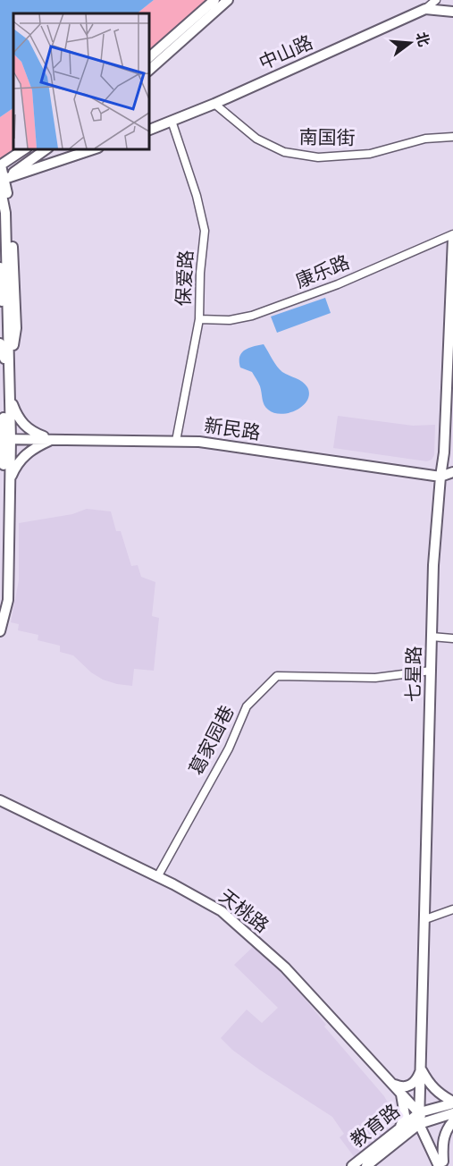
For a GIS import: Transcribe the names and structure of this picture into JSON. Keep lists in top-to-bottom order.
{
  "streets": {
    "main road": [
      "中山路",
      "新民路",
      "七星路",
      "天桃路",
      "教育路"
    ],
    "street": [
      "南国街",
      "康乐路",
      "保爱路",
      "葛家园巷"
    ]
  },
  "crossings": [
    ["中山路", "南国街"],
    ["中山路", "保爱路"],
    ["康乐路", "保爱路"],
    ["康乐路", "七星路"],
    ["保爱路", "新民路"],
    ["新民路", "七星路"],
    ["七星路", "葛家园巷"],
    ["七星路", "天桃路"],
    ["七星路", "教育路"],
    ["葛家园巷", "天桃路"],
    ["天桃路", "教育路"]
  ],
  "north": "right"
}
